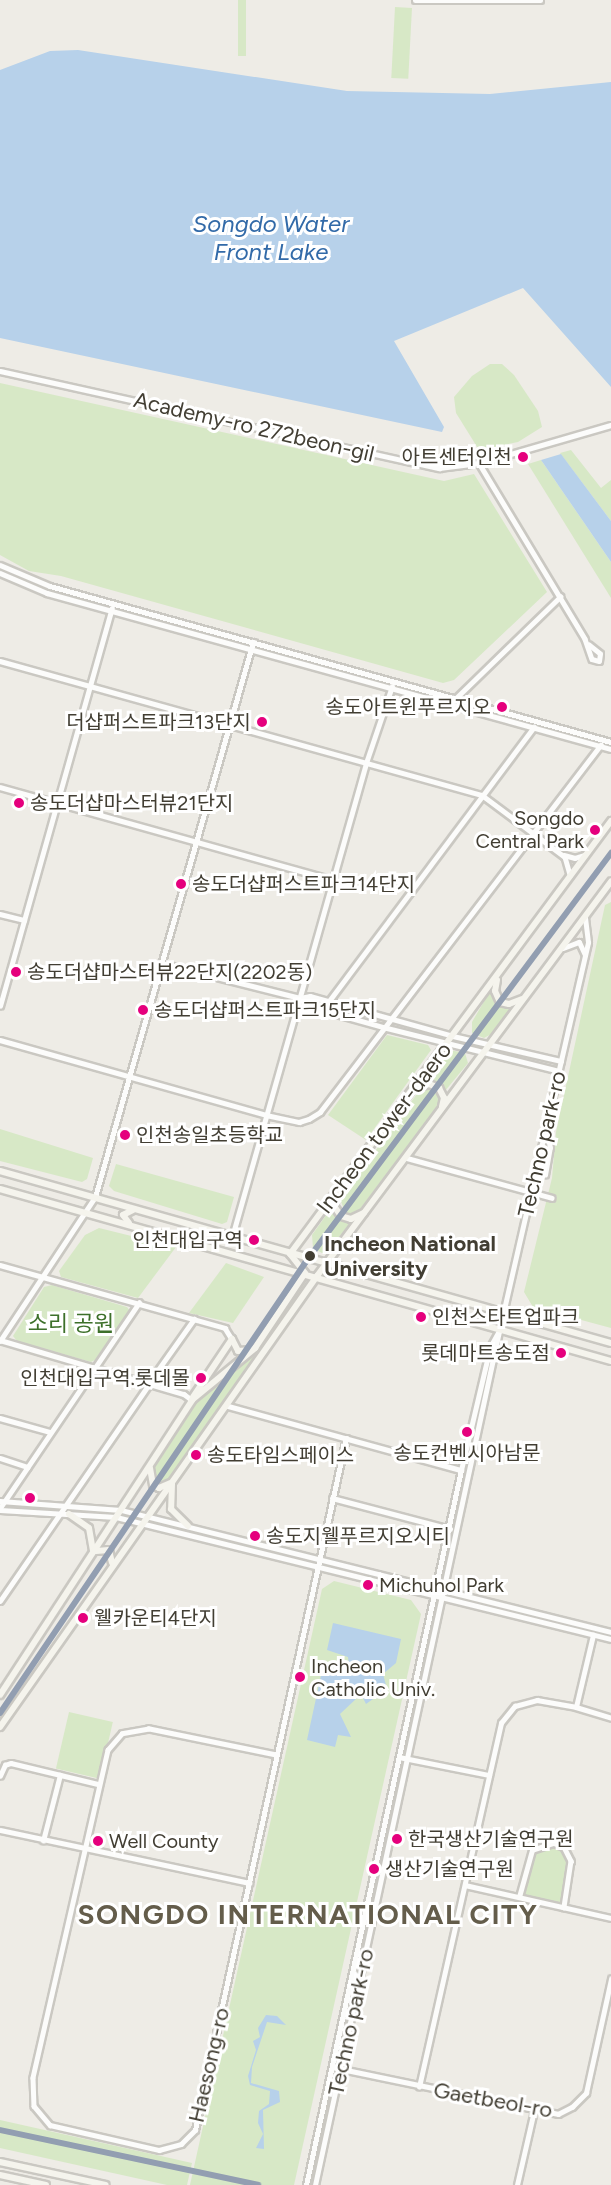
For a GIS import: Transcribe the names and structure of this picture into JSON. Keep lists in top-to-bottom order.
{
  "streets": {
    "main road": ["Incheon tower-daero"],
    "street": [
      "Academy-ro 272beon-gil",
      "Techno park-ro",
      "Haesong-ro",
      "Gaetbeol-ro"
    ]
  },
  "crossings": [
    ["Incheon tower-daero", "Techno park-ro"],
    ["Techno park-ro", "Gaetbeol-ro"]
  ],
  "districts": ["SONGDO INTERNATIONAL CITY"],
  "water": ["Songdo Water Front Lake"],
  "parks": ["소리 공원"],
  "places": [
    "아트센터인천",
    "송도아트윈푸르지오",
    "더샵퍼스트파크13단지",
    "송도더샵마스터뷰21단지",
    "Songdo Central Park",
    "송도더샵퍼스트파크14단지",
    "송도더샵마스터뷰22단지(2202동)",
    "송도더샵퍼스트파크15단지",
    "인천송일초등학교",
    "인천대입구역",
    "Incheon National University",
    "인천스타트업파크",
    "롯데마트송도점",
    "인천대입구역.롯데몰",
    "송도컨벤시아남문",
    "송도타임스페이스",
    "송도지웰푸르지오시티",
    "Michuhol Park",
    "웰카운티4단지",
    "Incheon Catholic Univ.",
    "한국생산기술연구원",
    "Well County",
    "생산기술연구원"
  ]
}
